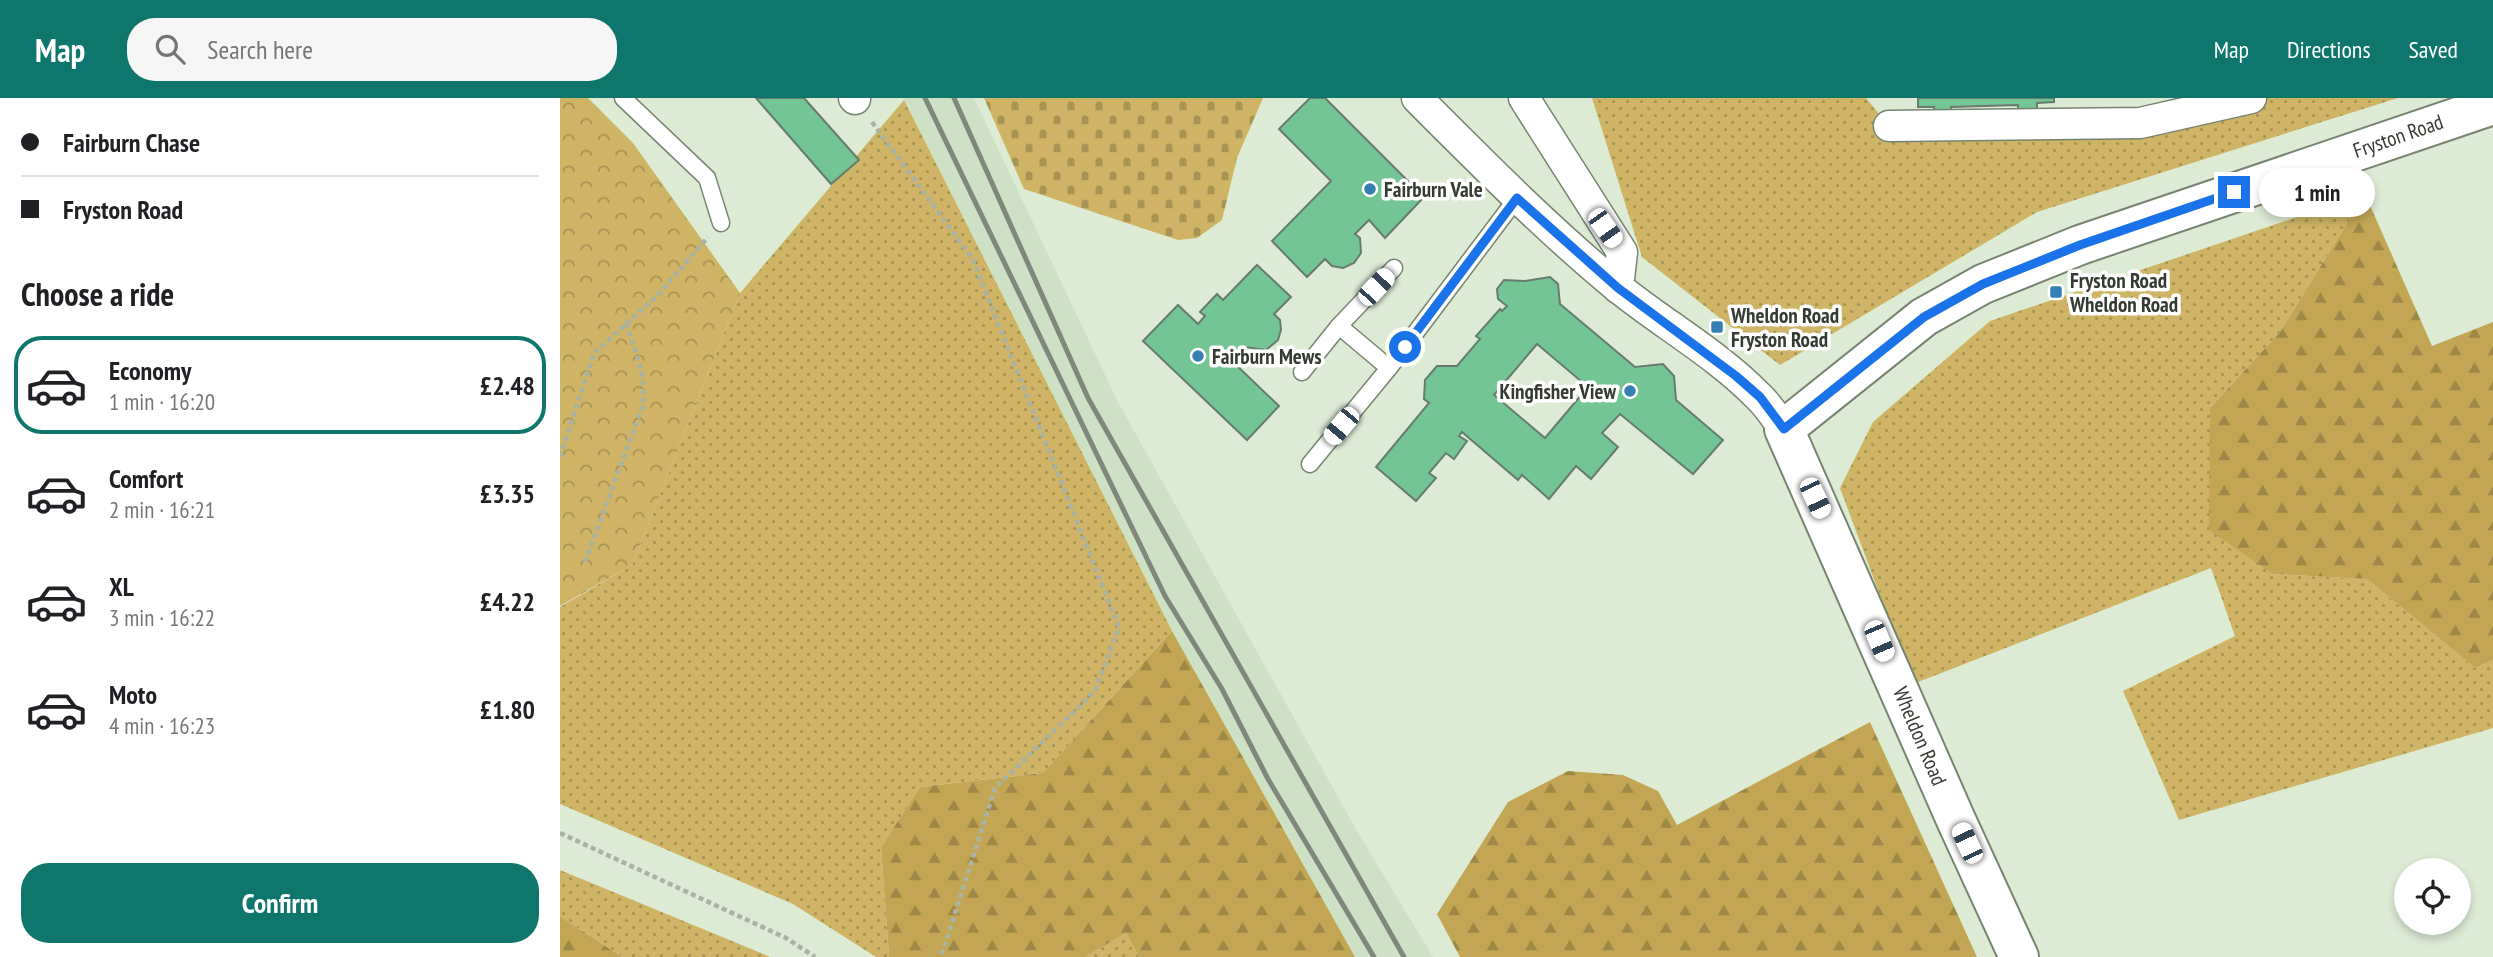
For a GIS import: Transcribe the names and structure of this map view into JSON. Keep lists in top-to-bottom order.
{
  "streets": {
    "street": ["Fryston Road", "Wheldon Road"]
  },
  "crossings": [
    ["Fryston Road", "Wheldon Road"]
  ],
  "places": {
    "other": ["Fairburn Vale", "Fairburn Mews", "Kingfisher View"],
    "transit": ["Fryston Road Wheldon Road", "Wheldon Road Fryston Road"]
  },
  "page": {
    "header": "Map",
    "search": "Search here",
    "nav": ["Map", "Directions", "Saved"],
    "banner": ["Fairburn Chase", "Fryston Road"],
    "bubble": "1 min",
    "heading": "Choose a ride",
    "list": [
      {
        "name": "Economy",
        "note": "1 min · 16:20",
        "value": "£2.48"
      },
      {
        "name": "Comfort",
        "note": "2 min · 16:21",
        "value": "£3.35"
      },
      {
        "name": "XL",
        "note": "3 min · 16:22",
        "value": "£4.22"
      },
      {
        "name": "Moto",
        "note": "4 min · 16:23",
        "value": "£1.80"
      }
    ],
    "buttons": "Confirm"
  }
}
